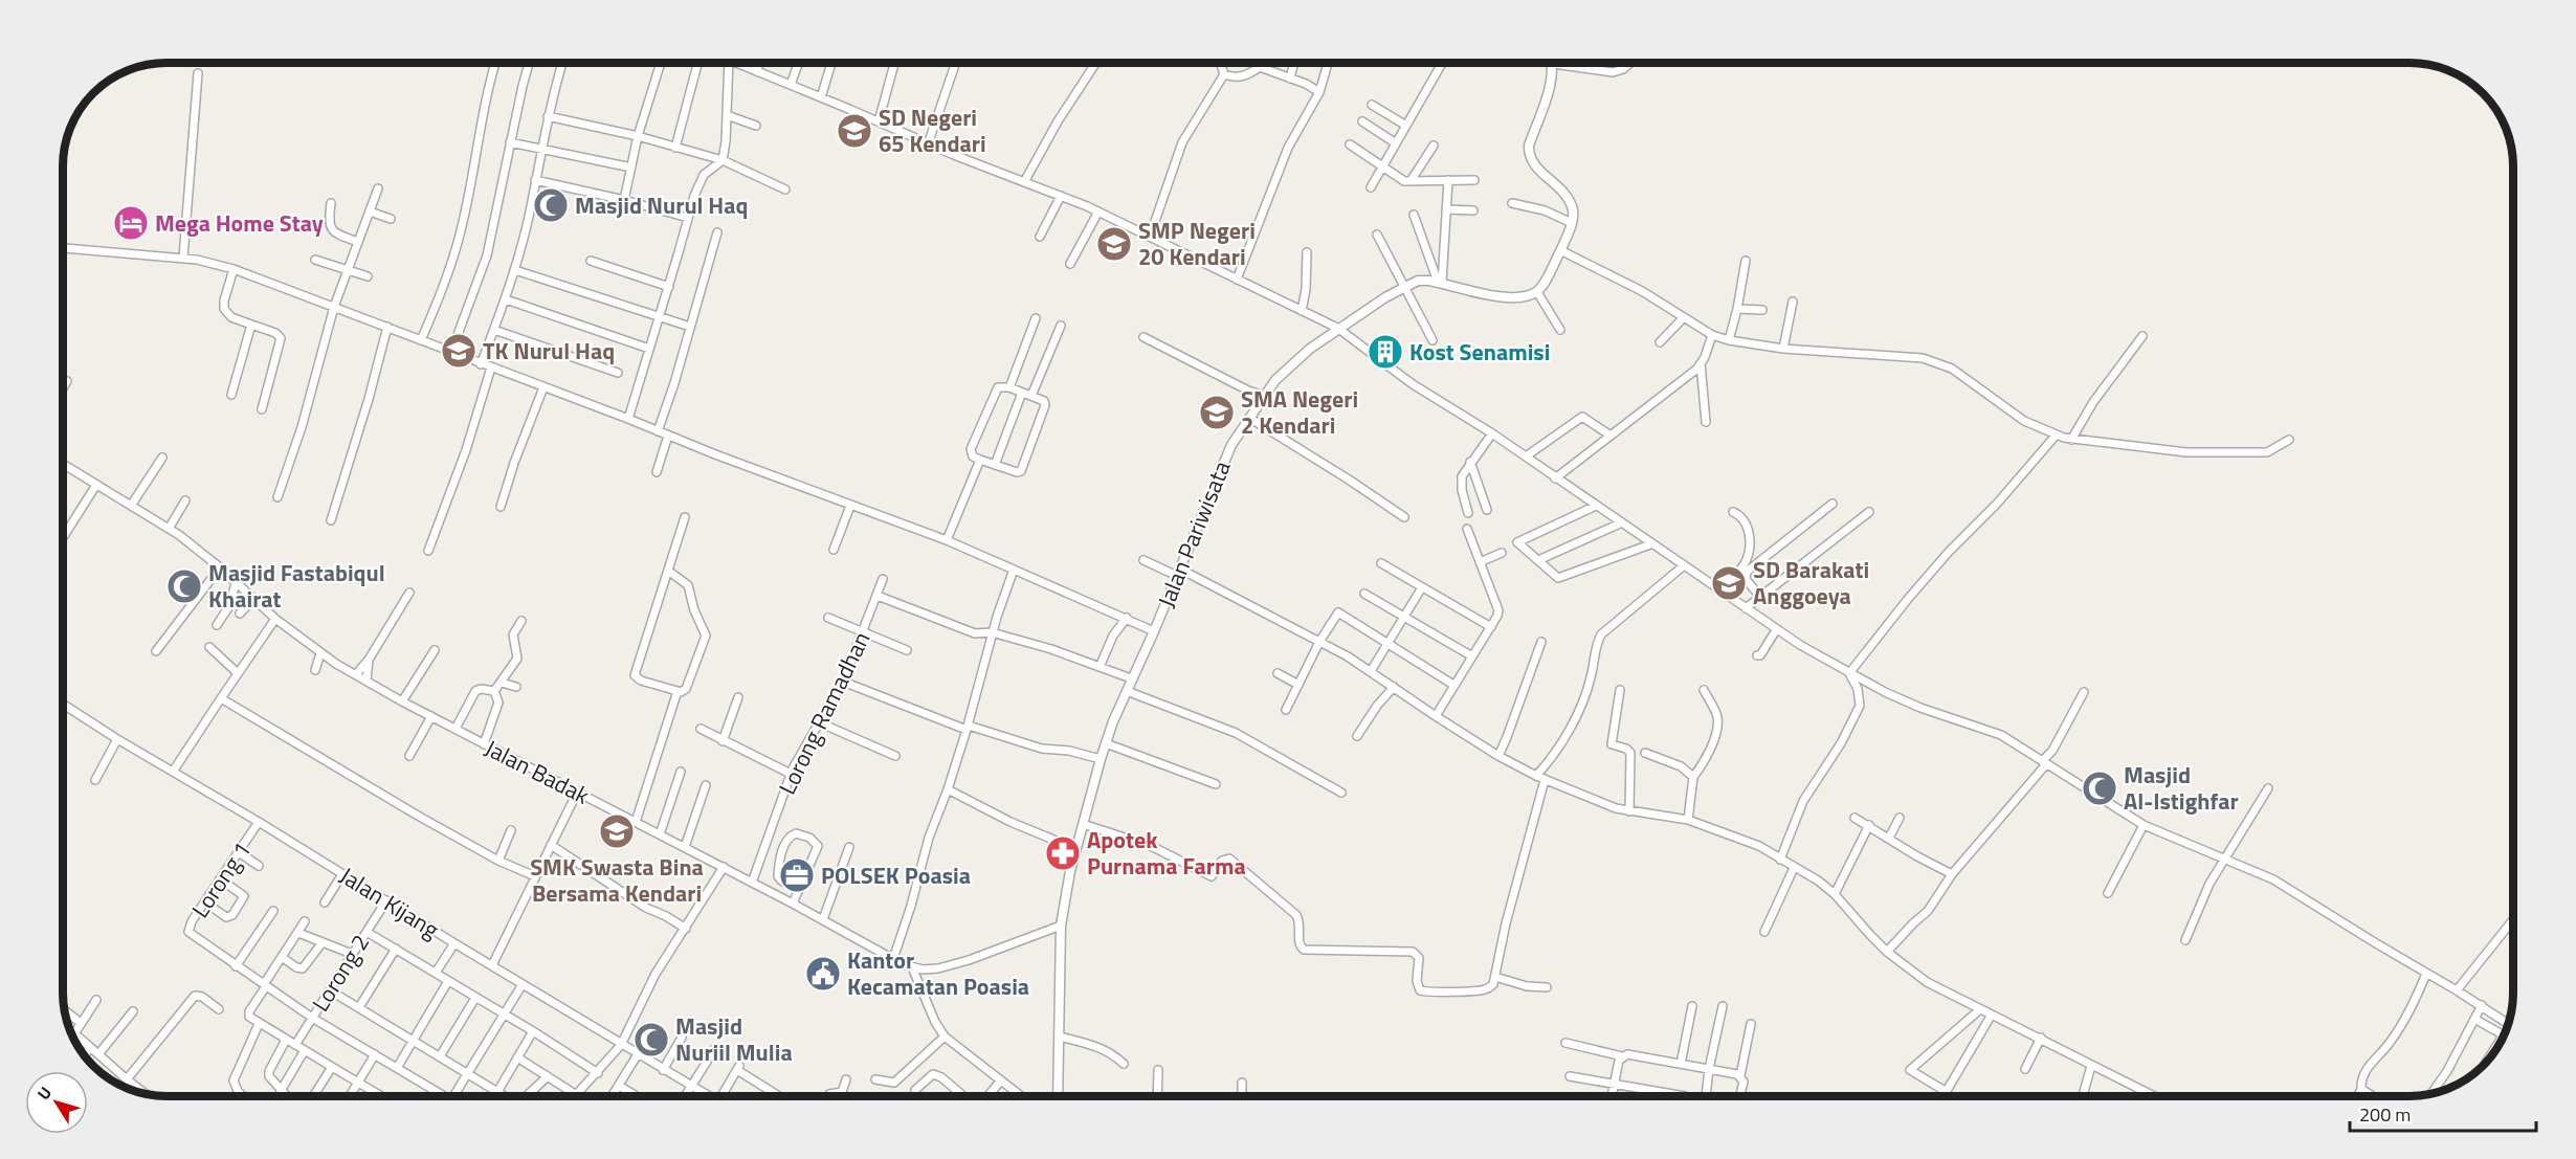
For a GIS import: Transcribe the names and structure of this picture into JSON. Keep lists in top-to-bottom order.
{
  "streets": {
    "street": [
      "Jalan Pariwisata",
      "Lorong Ramadhan",
      "Jalan Badak",
      "Lorong 1",
      "Jalan Kijang",
      "Lorong 2"
    ]
  },
  "crossings": [
    ["Jalan Pariwisata", "Jalan Badak"],
    ["Lorong Ramadhan", "Jalan Badak"],
    ["Lorong 1", "Jalan Kijang"],
    ["Jalan Kijang", "Lorong 2"]
  ],
  "places": {
    "school or university": [
      "SD Negeri 65 Kendari",
      "SMP Negeri 20 Kendari",
      "TK Nurul Haq",
      "SMA Negeri 2 Kendari",
      "SD Barakati Anggoeya",
      "SMK Swasta Bina Bersama Kendari"
    ],
    "mosque": [
      "Masjid Nurul Haq",
      "Masjid Fastabiqul Khairat",
      "Masjid Al-Istighfar",
      "Masjid Nuriil Mulia"
    ],
    "hotel": ["Mega Home Stay"],
    "building": ["Kost Senamisi"],
    "pharmacy": ["Apotek Purnama Farma"],
    "office": ["POLSEK Poasia"],
    "public building": ["Kantor Kecamatan Poasia"]
  },
  "scale_bar": "200 m",
  "north": "top left"
}
